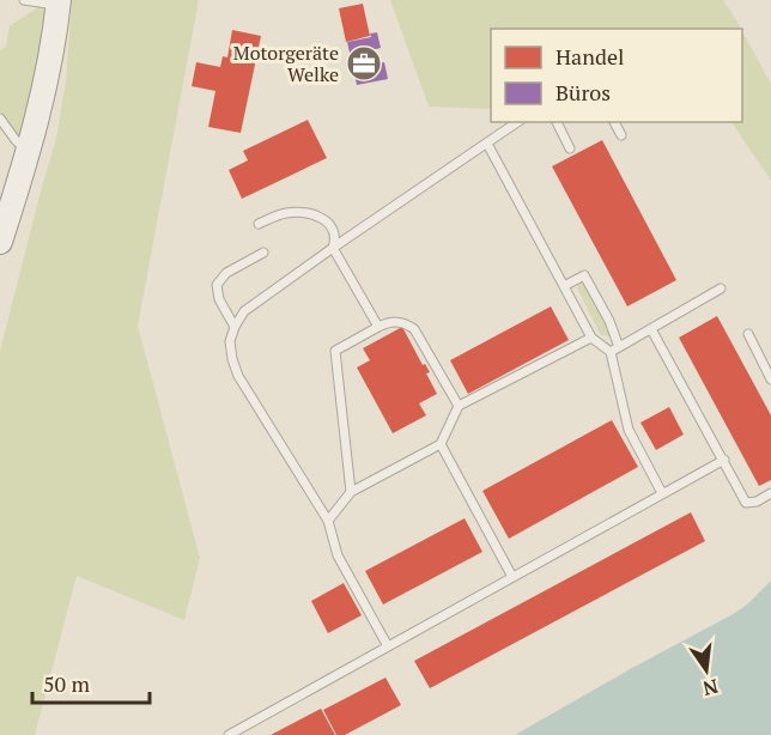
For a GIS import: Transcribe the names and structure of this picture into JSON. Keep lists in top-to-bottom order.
{
  "places": {
    "office": ["Motorgeräte Welke"]
  },
  "legend": ["Handel", "Büros"],
  "scale_bar": "50 m",
  "north": "bottom"
}
